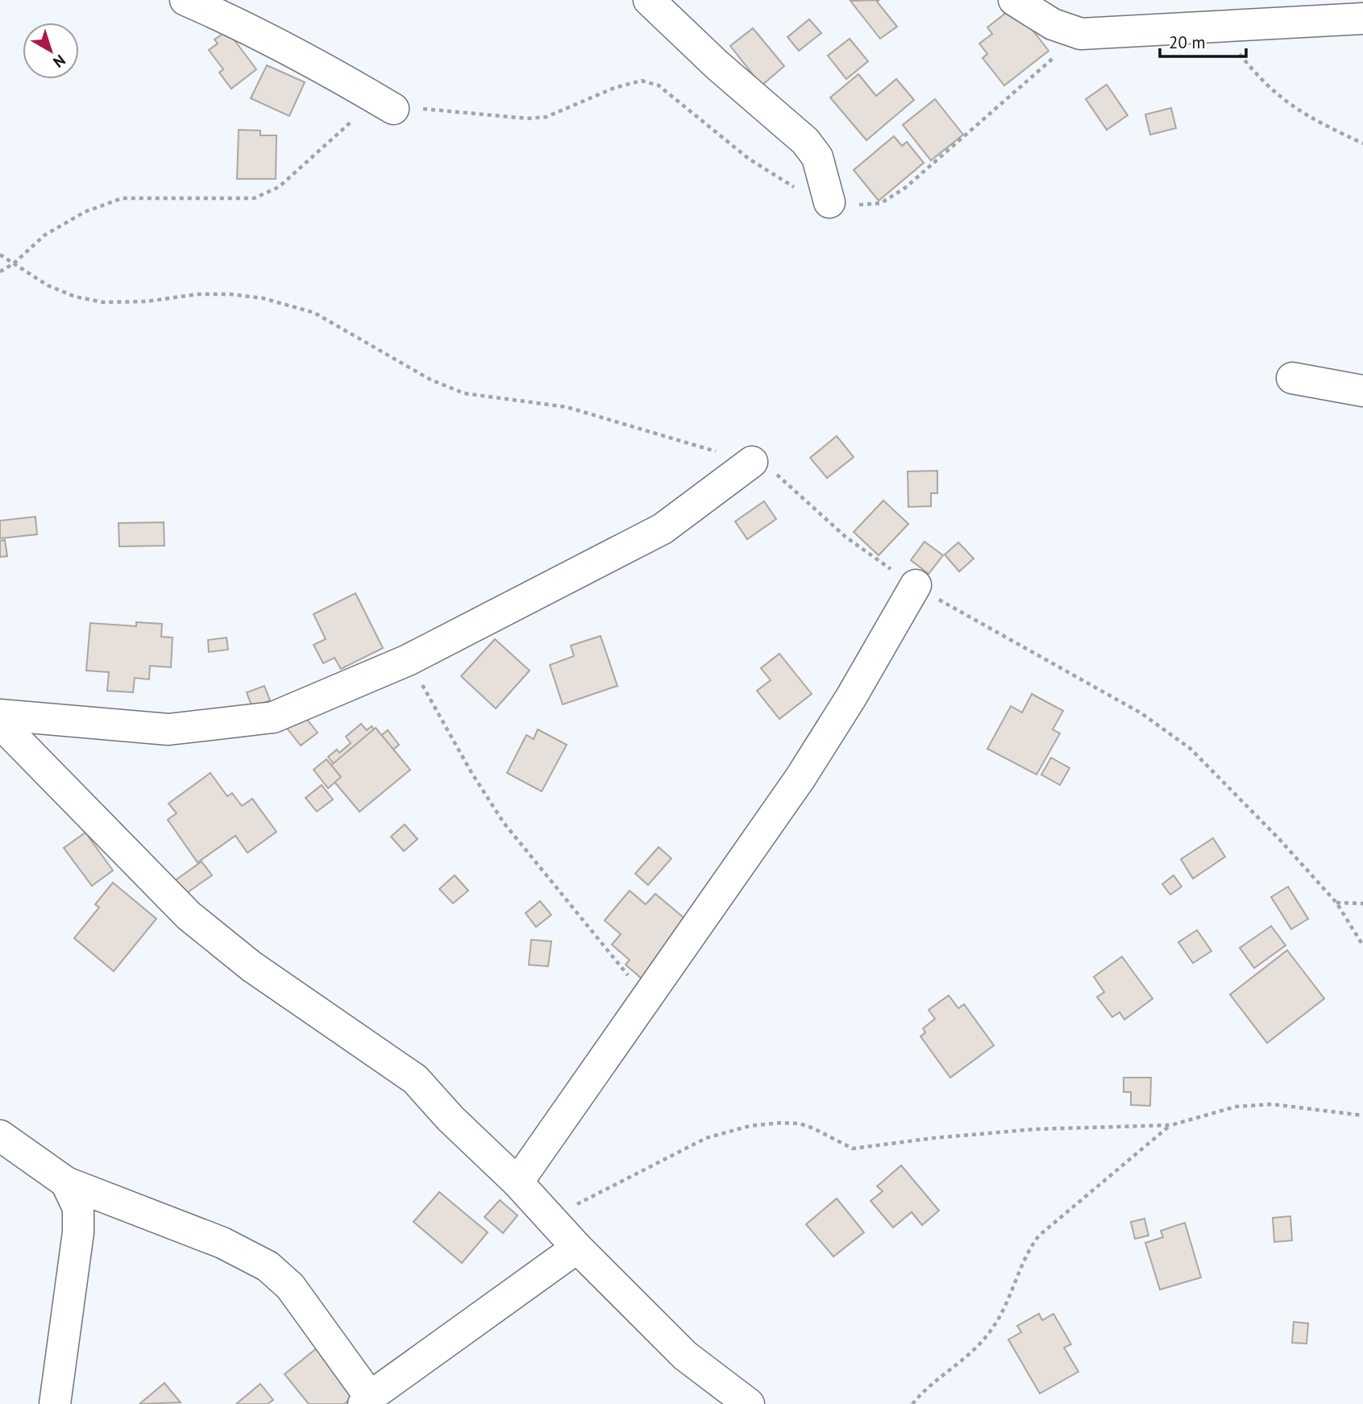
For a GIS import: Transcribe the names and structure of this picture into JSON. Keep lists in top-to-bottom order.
{
  "scale_bar": "20 m",
  "north": "bottom right"
}
